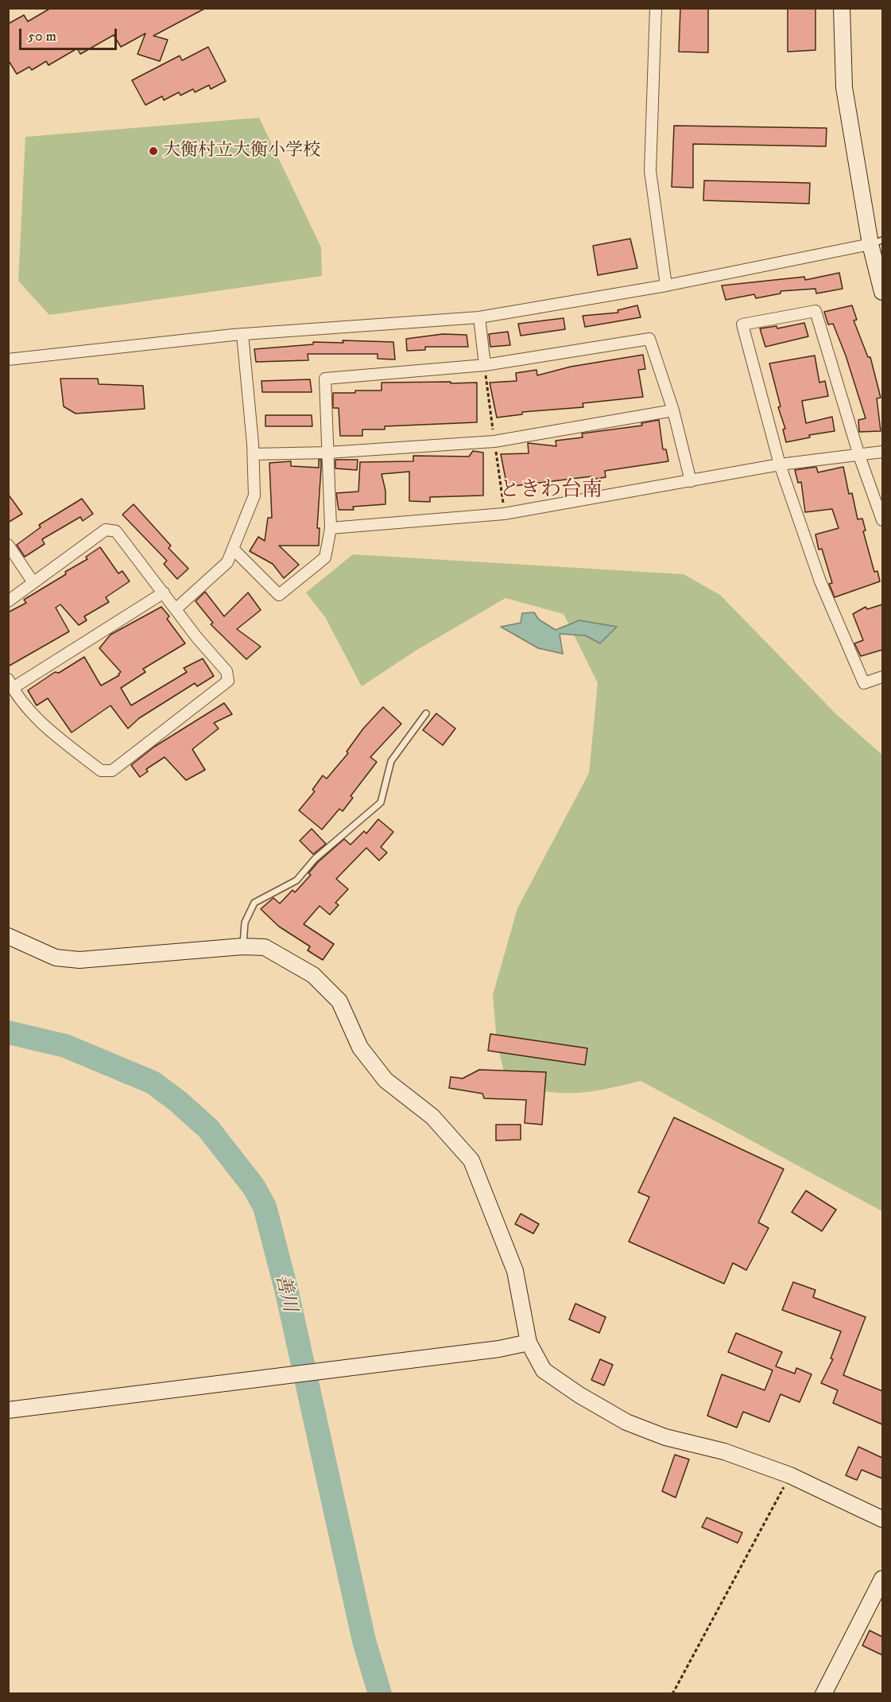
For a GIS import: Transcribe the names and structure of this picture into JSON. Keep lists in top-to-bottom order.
{
  "districts": ["ときわ台南"],
  "water": ["善川"],
  "places": ["大衡村立大衡小学校"],
  "scale_bar": "50 m"
}
